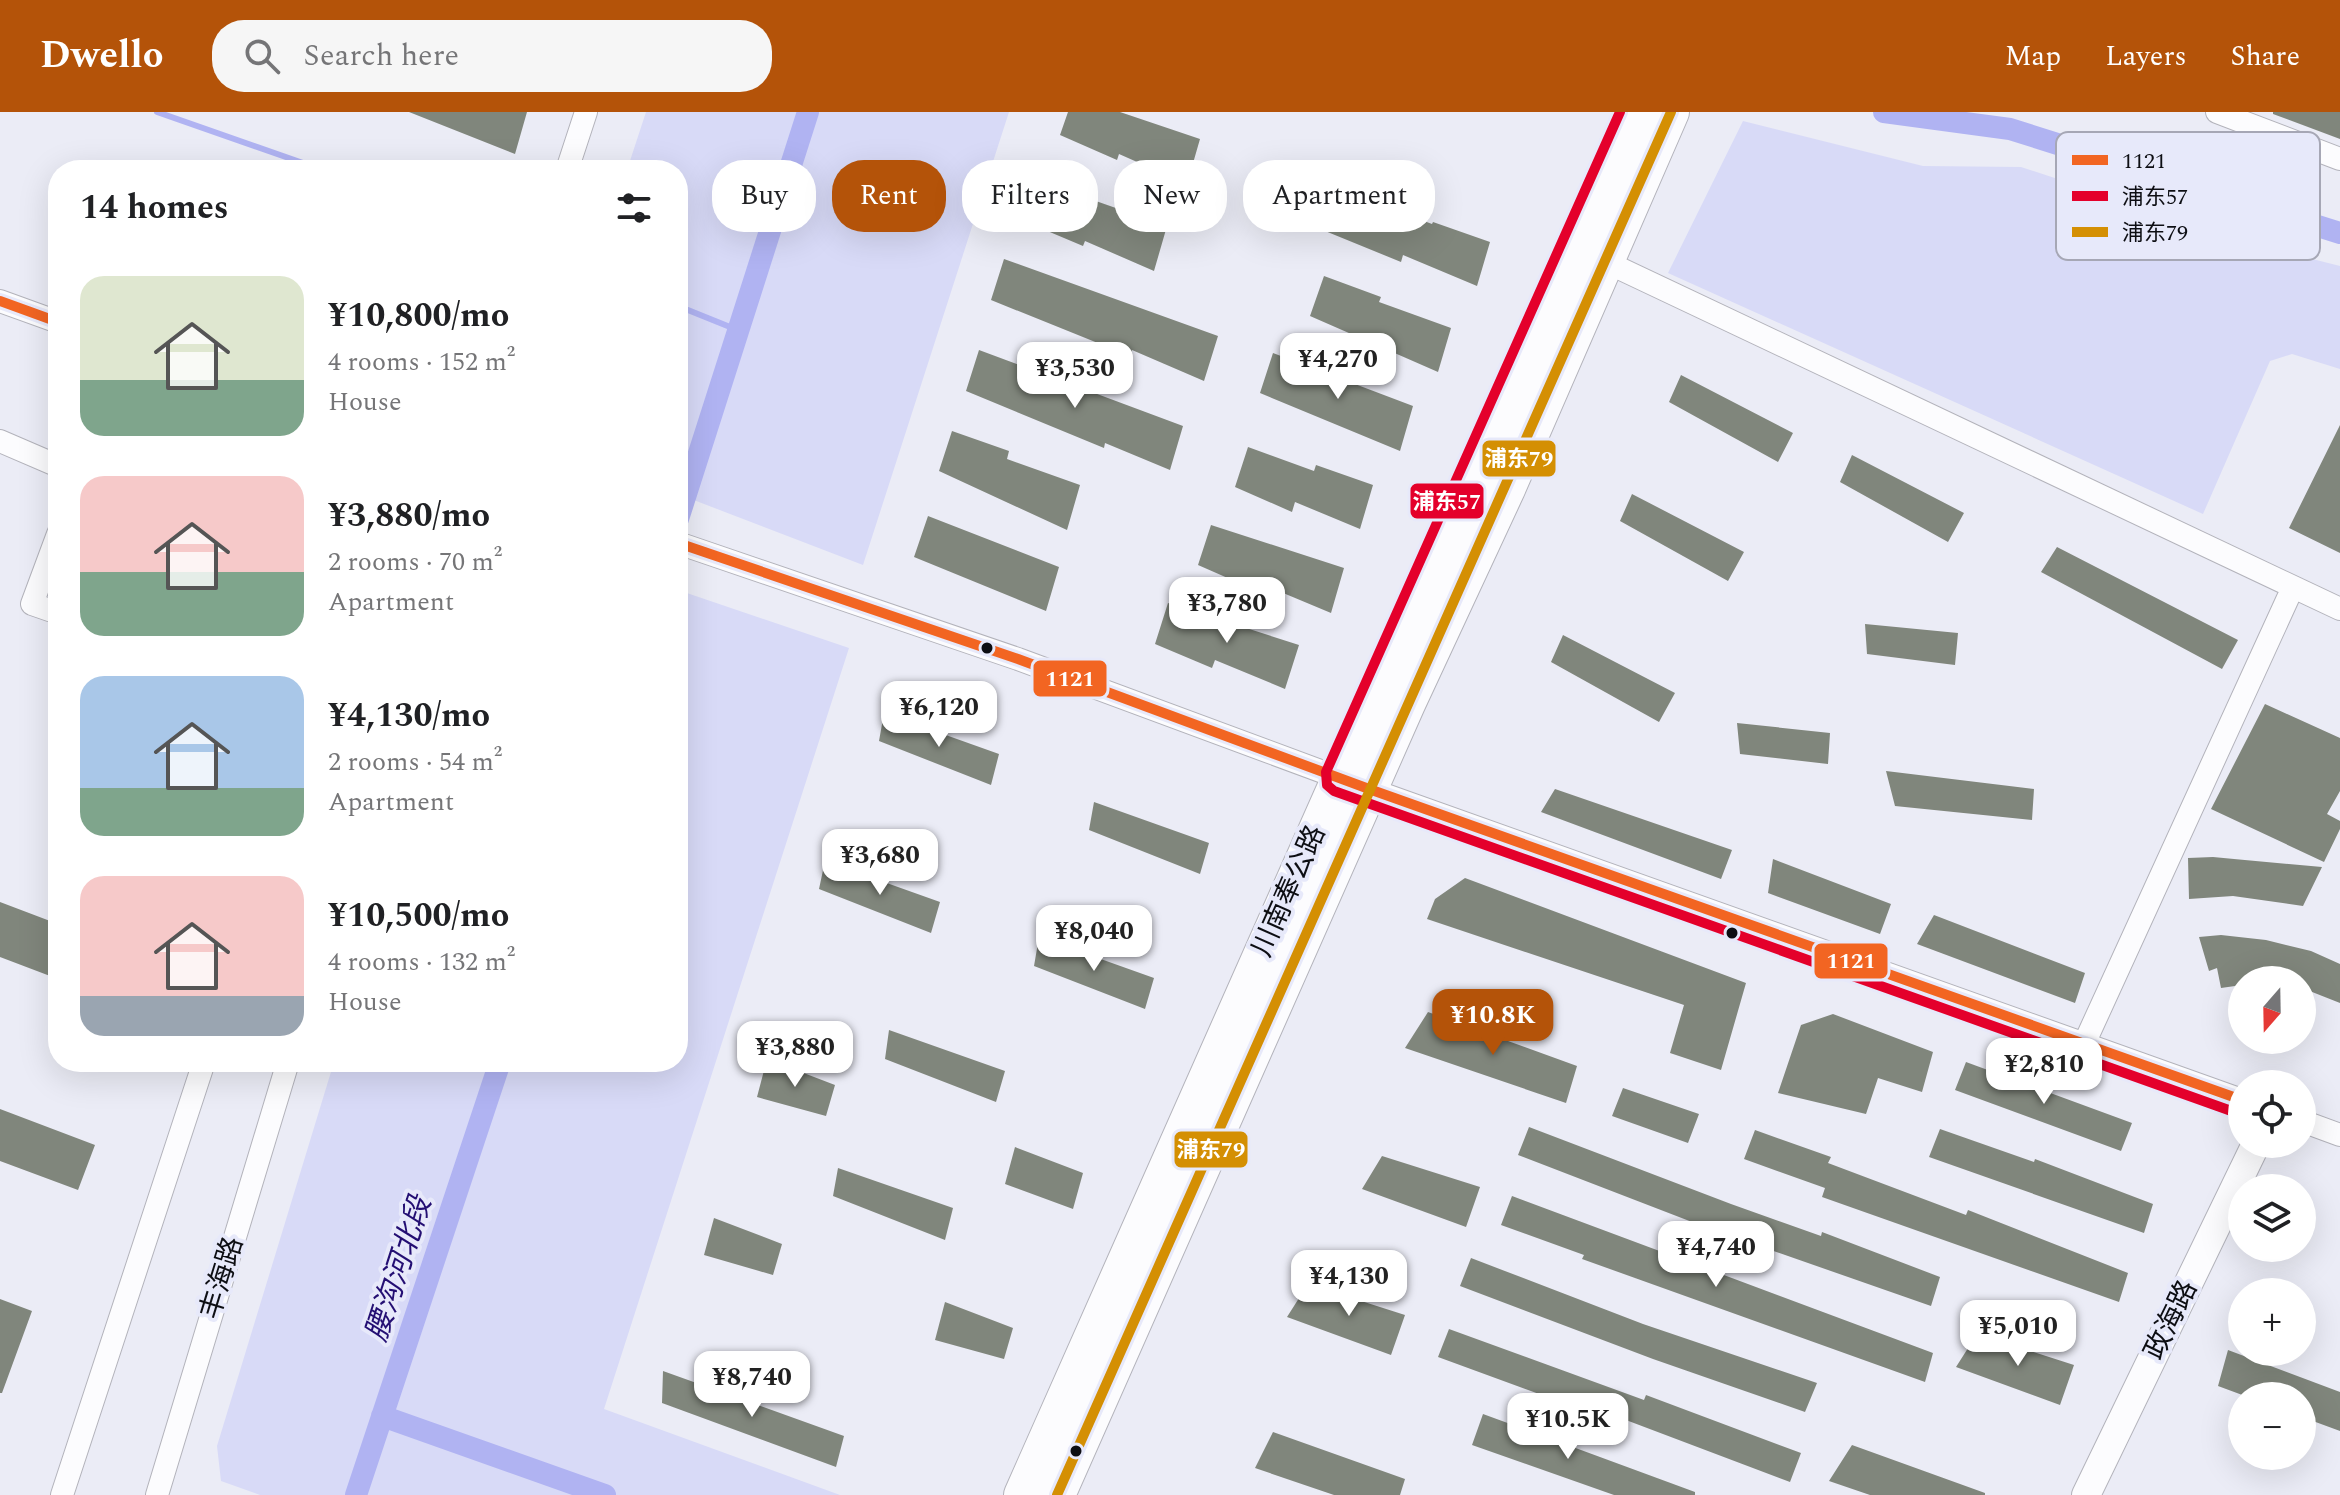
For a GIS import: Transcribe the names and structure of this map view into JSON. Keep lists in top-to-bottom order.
{
  "streets": {
    "main road": ["川南奉公路"],
    "street": ["丰海路", "政海路"]
  },
  "water": ["腰沟河北段"],
  "lines": ["transit line 浦东57", "transit line 浦东79", "transit line 1121"],
  "legend": ["1121", "浦东57", "浦东79"],
  "north": "bottom",
  "page": {
    "header": "Dwello",
    "search": "Search here",
    "nav": ["Map", "Layers", "Share"],
    "chip": [
      "Buy",
      "Rent",
      "Filters",
      "New",
      "Apartment"
    ],
    "heading": "14 homes",
    "list": [
      {
        "name": "¥10,800/mo",
        "note": "4 rooms · 152 m² · House"
      },
      {
        "name": "¥3,880/mo",
        "note": "2 rooms · 70 m² · Apartment"
      },
      {
        "name": "¥4,130/mo",
        "note": "2 rooms · 54 m² · Apartment"
      },
      {
        "name": "¥10,500/mo",
        "note": "4 rooms · 132 m² · House"
      }
    ],
    "price": [
      "¥4,270",
      "¥3,530",
      "¥3,780",
      "¥6,120",
      "¥3,680",
      "¥8,040",
      "¥10.8K",
      "¥3,880",
      "¥2,810",
      "¥4,740",
      "¥4,130",
      "¥5,010",
      "¥8,740",
      "¥10.5K"
    ],
    "map_buttons": ["+", "−"]
  }
}
